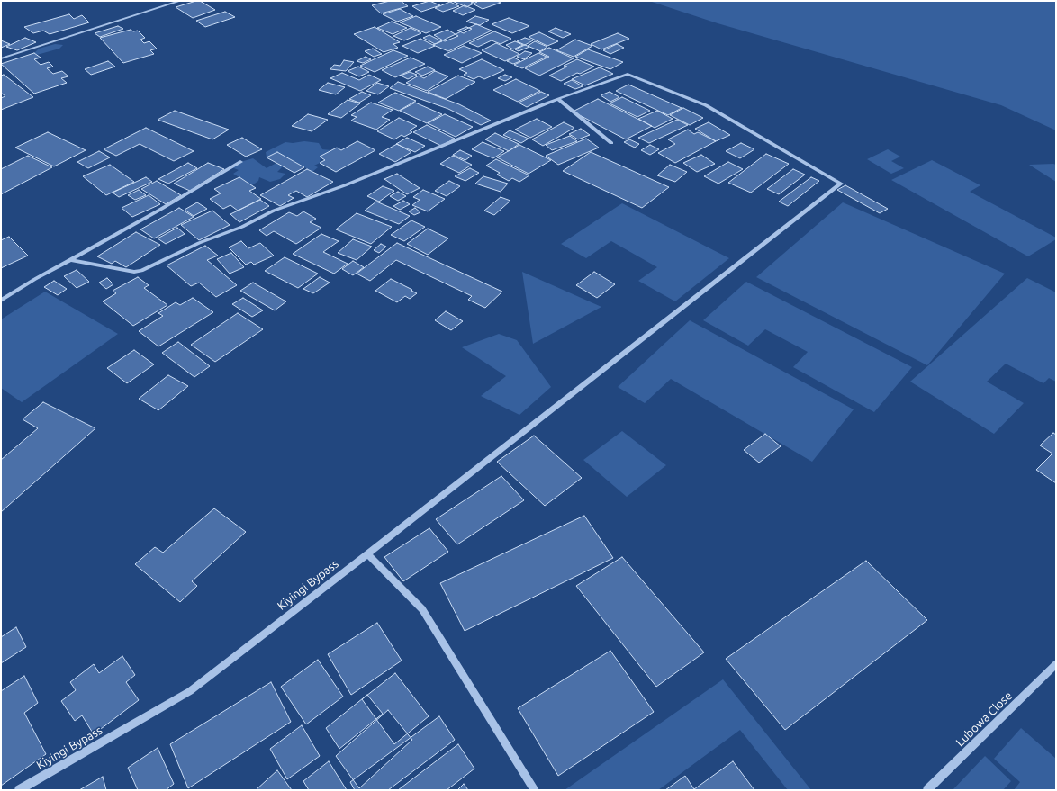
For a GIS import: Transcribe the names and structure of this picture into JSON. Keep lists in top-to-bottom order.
{
  "streets": {
    "street": ["Kiyingi Bypass", "Lubowa Close"]
  }
}
